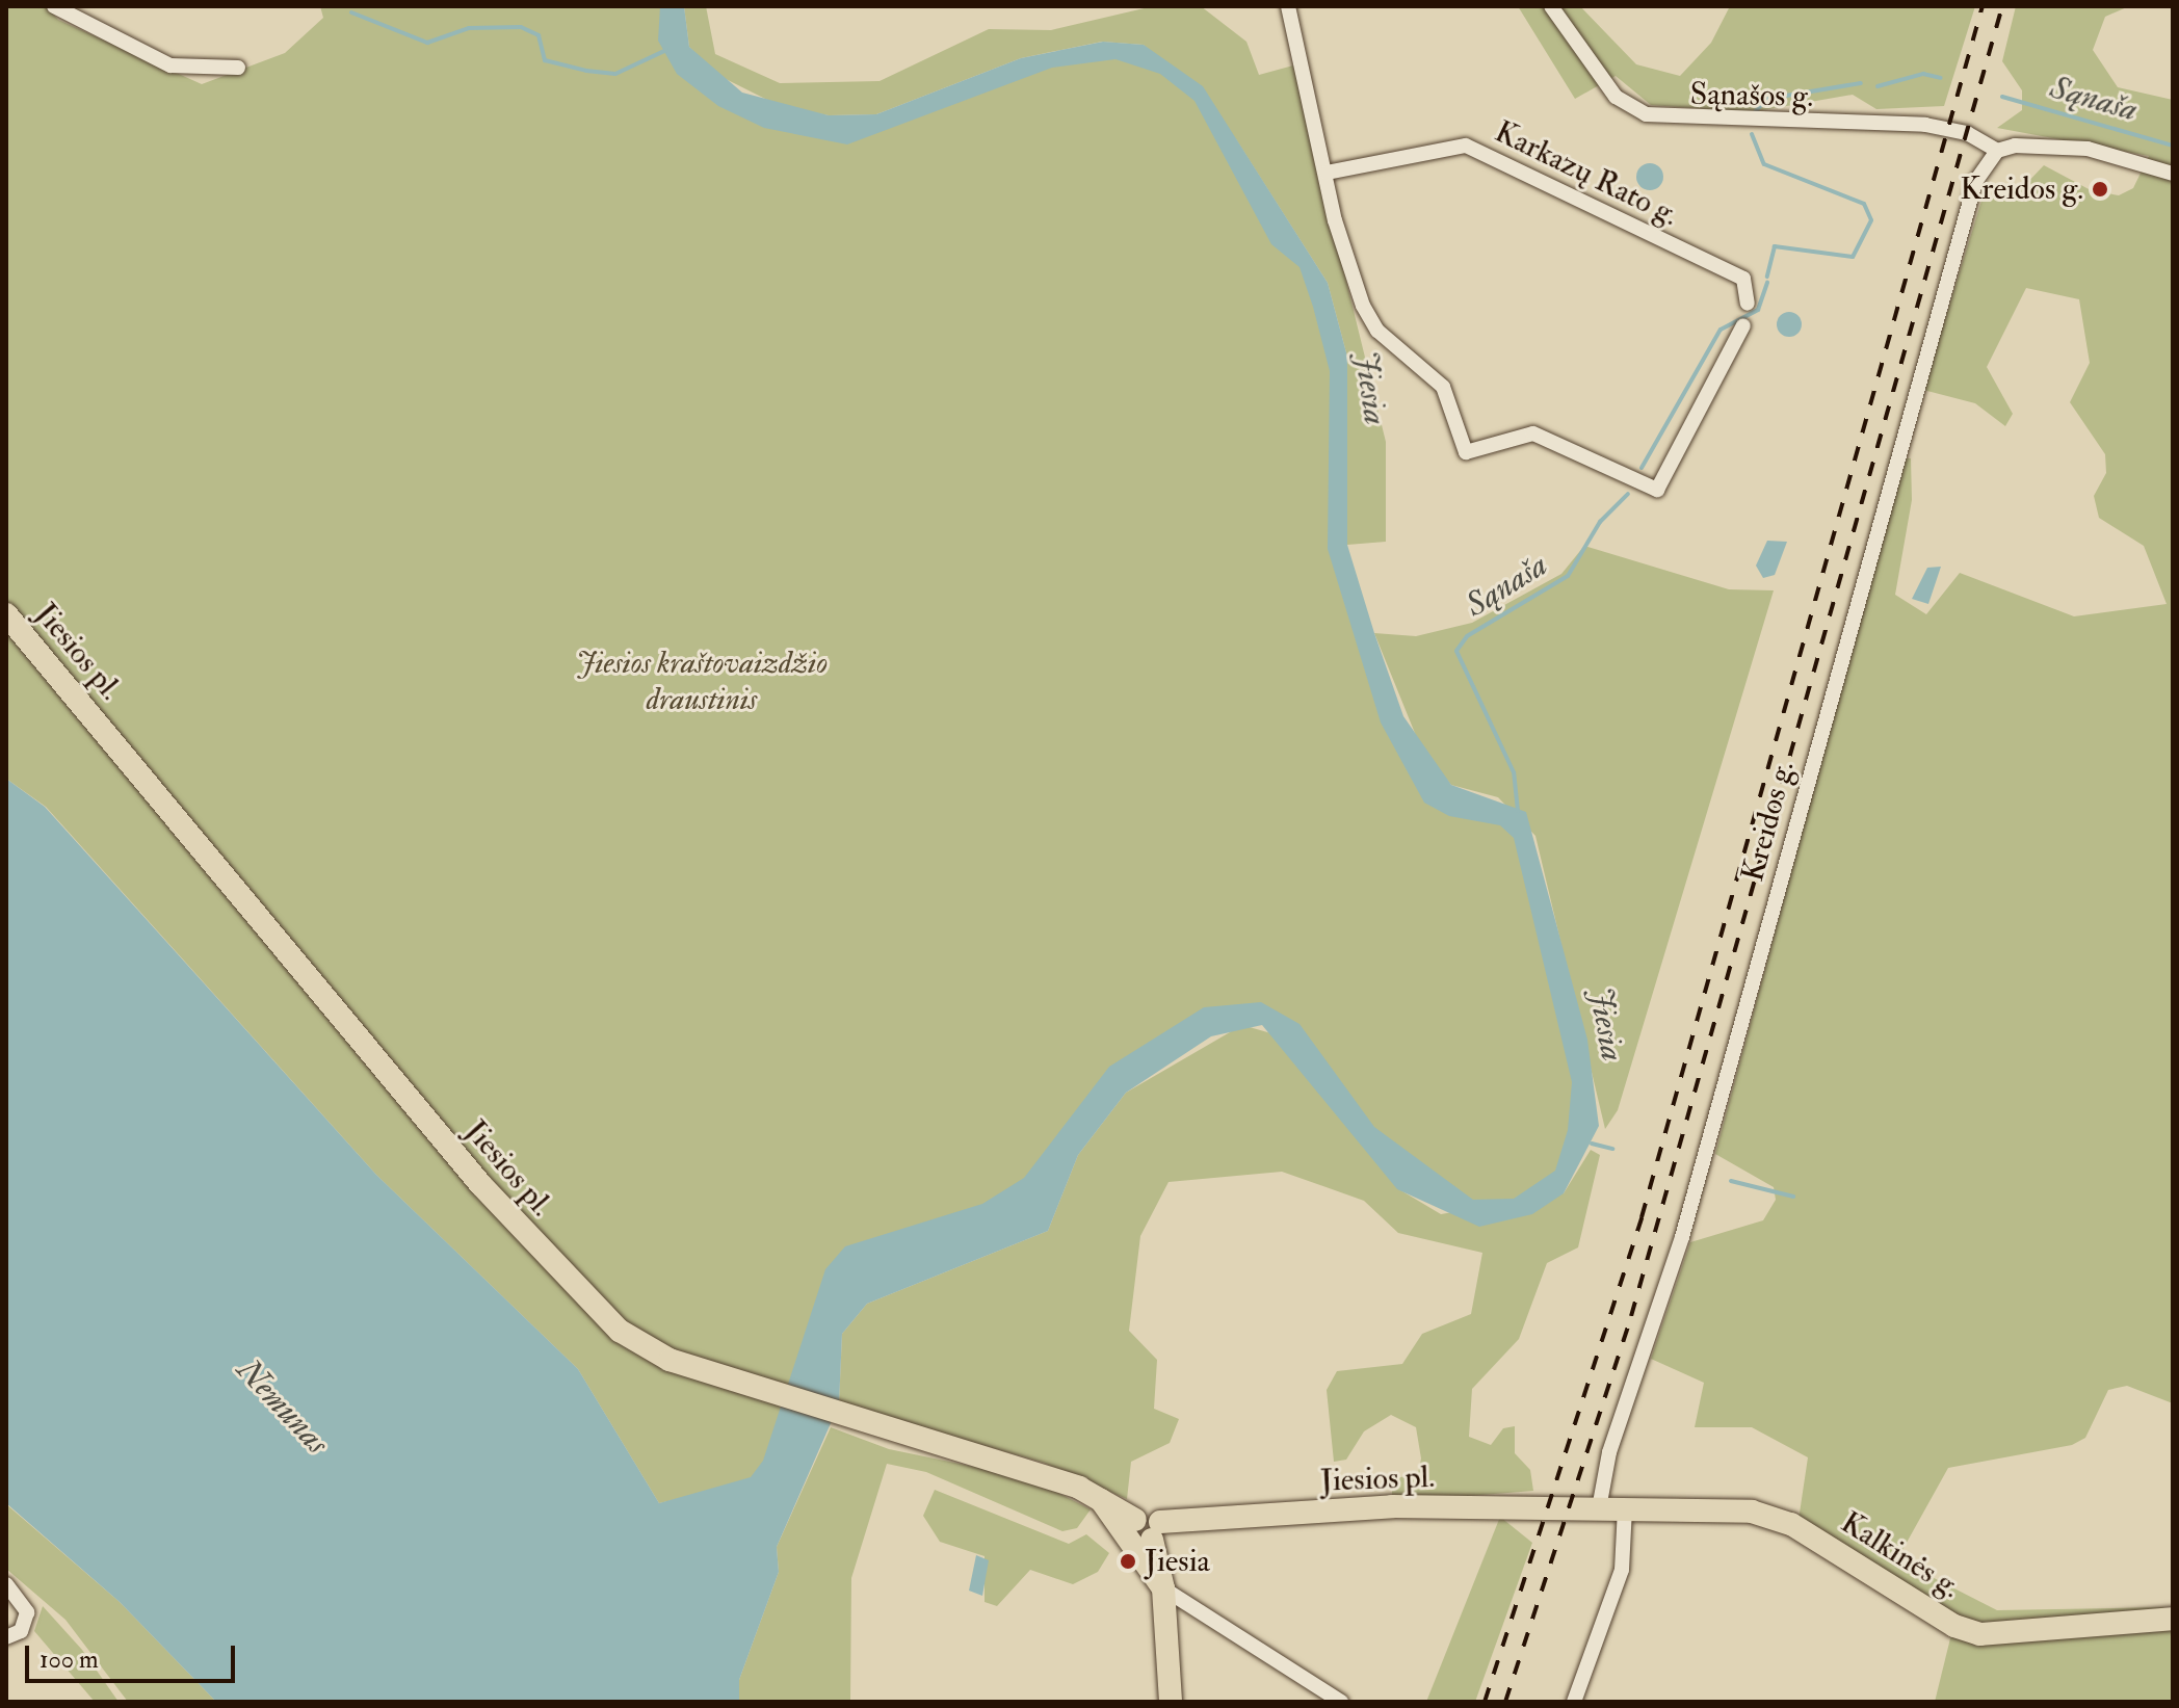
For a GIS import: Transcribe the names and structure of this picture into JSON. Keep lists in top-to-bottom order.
{
  "streets": {
    "main road": ["Jiesios pl.", "Kalkinės g."],
    "street": ["Sąnašos g.", "Karkazų Rato g.", "Kreidos g."]
  },
  "crossings": [
    ["Sąnašos g.", "Kreidos g."],
    ["Jiesios pl.", "Kreidos g."],
    ["Jiesios pl.", "Kalkinės g."],
    ["Kreidos g.", "Kalkinės g."]
  ],
  "water": ["Sąnaša", "Jiesia", "Nemunas"],
  "parks": ["Jiesios kraštovaizdžio draustinis"],
  "places": ["Kreidos g.", "Jiesia"],
  "scale_bar": "100 m"
}
